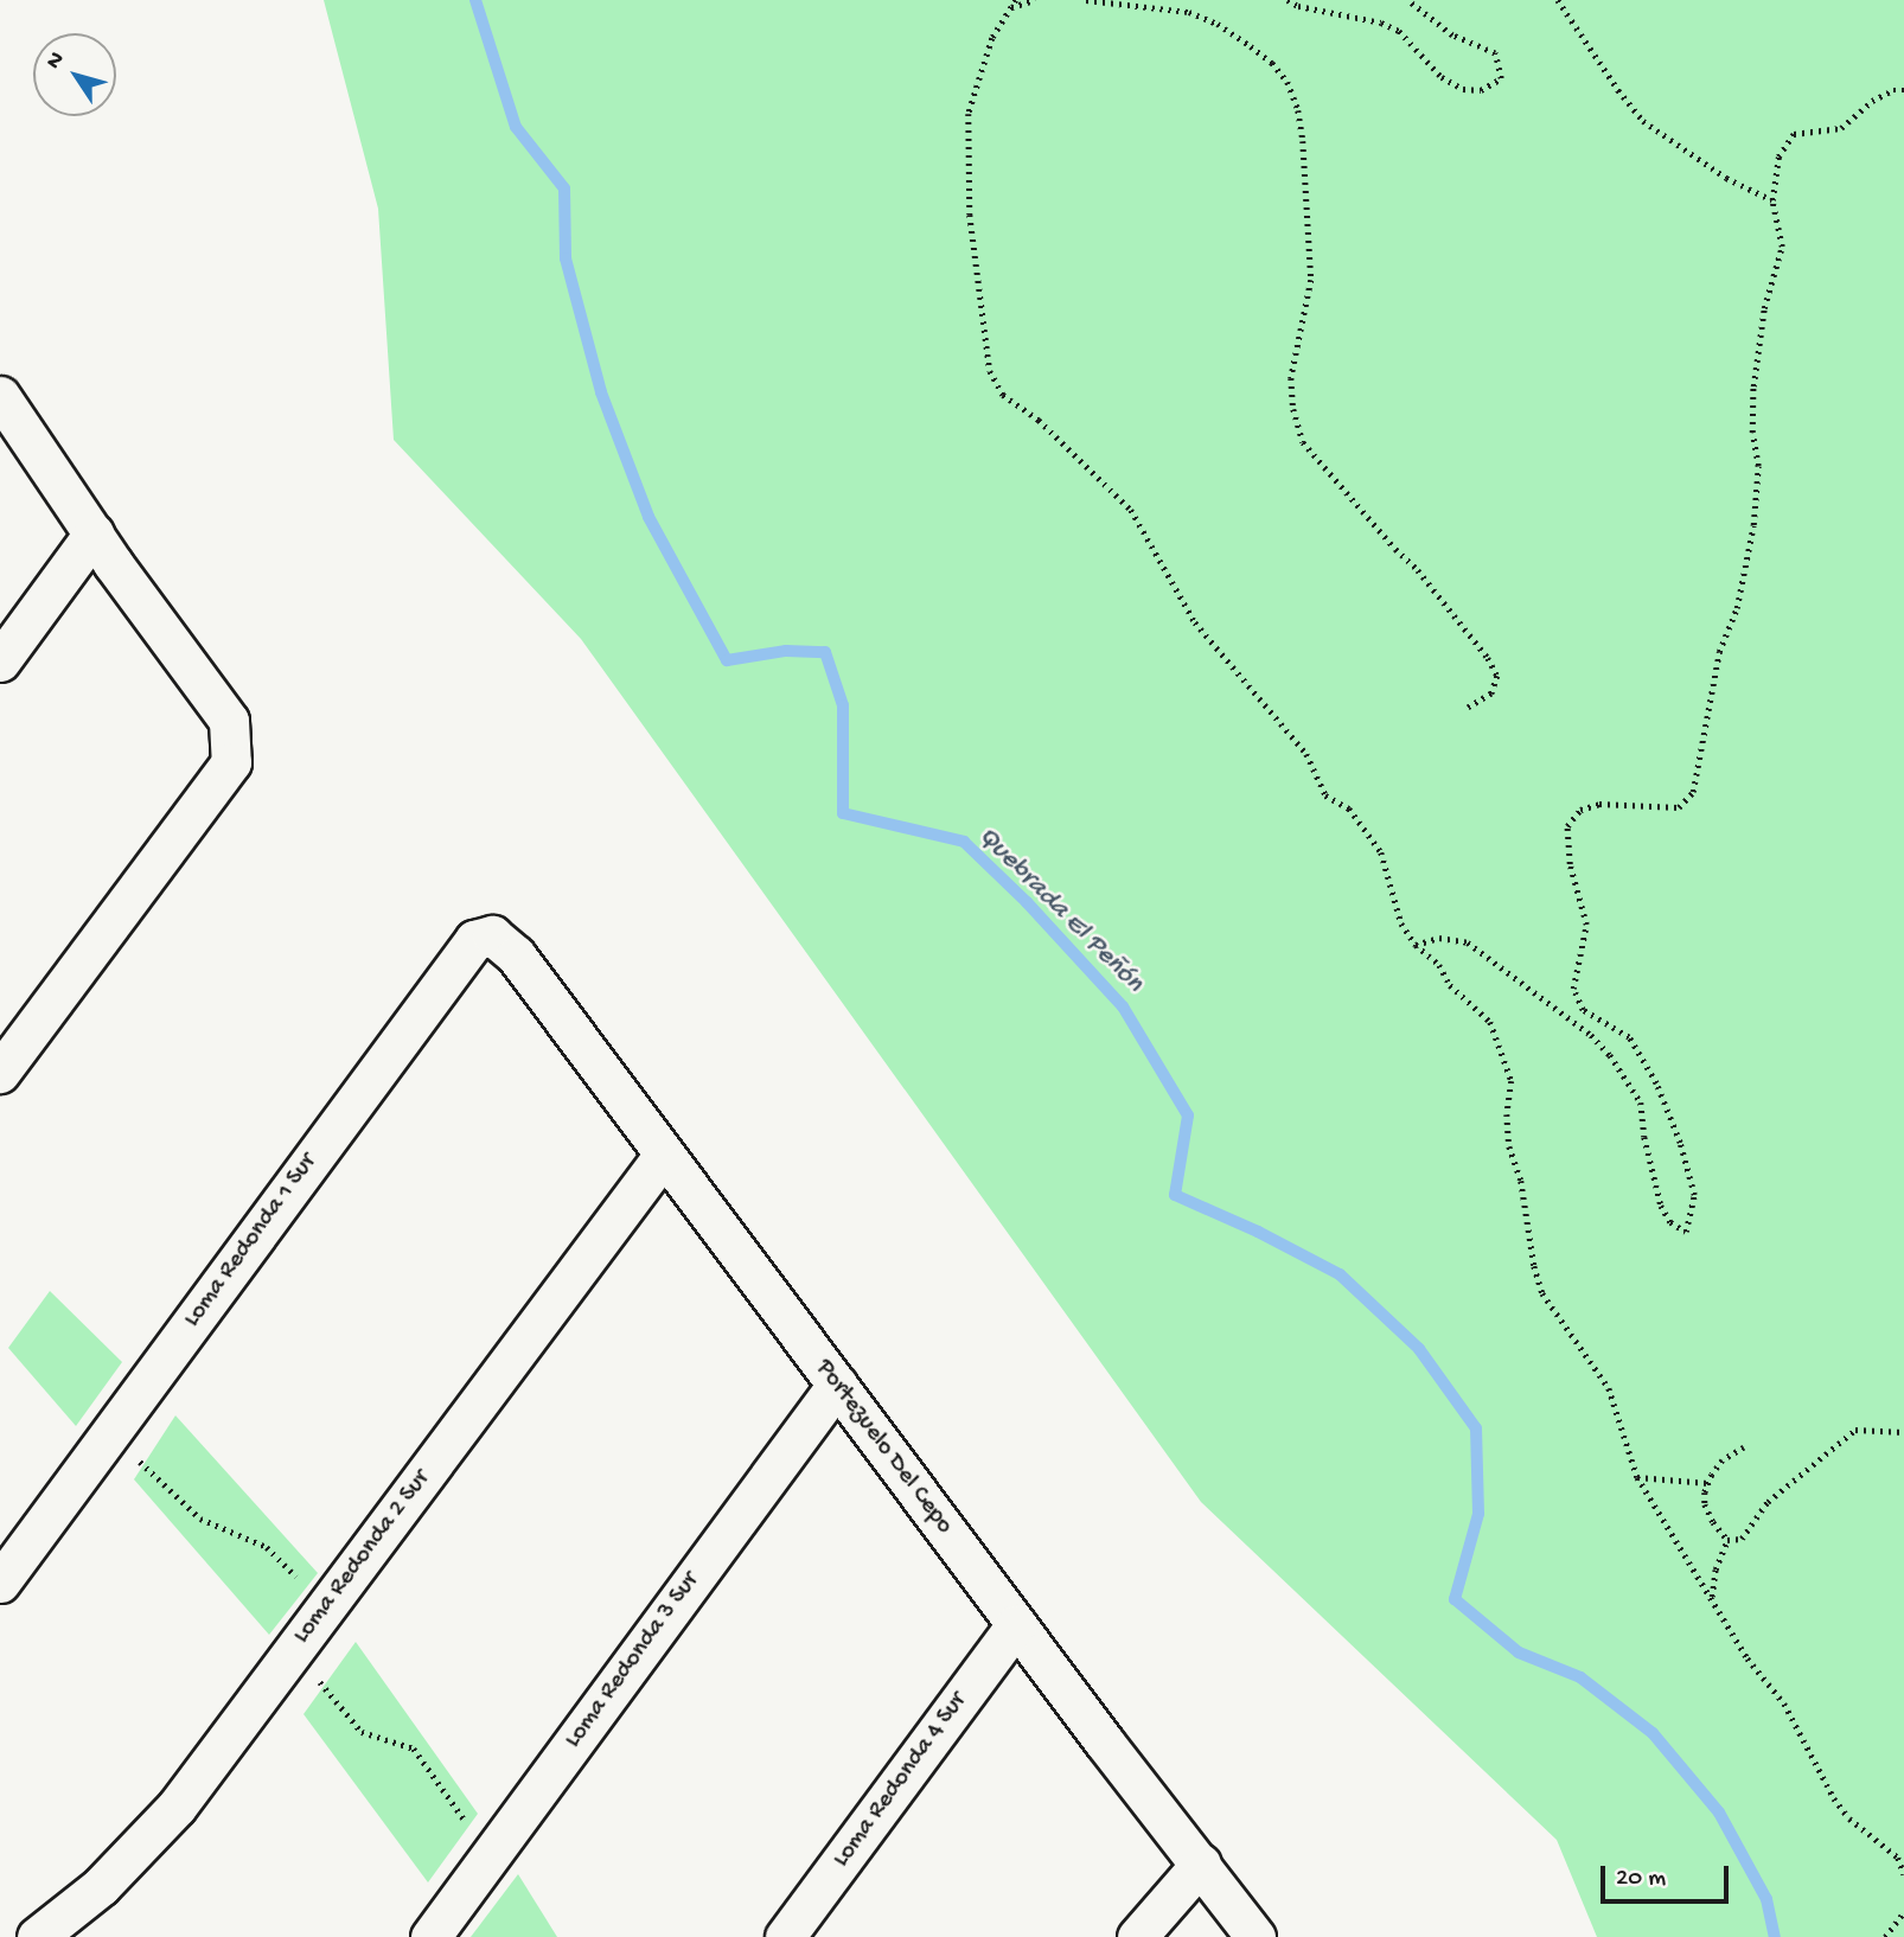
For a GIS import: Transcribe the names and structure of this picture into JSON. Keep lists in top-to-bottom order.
{
  "streets": {
    "street": [
      "Loma Redonda 1 Sur",
      "Portezuelo Del Cepo",
      "Loma Redonda 2 Sur",
      "Loma Redonda 3 Sur",
      "Loma Redonda 4 Sur"
    ]
  },
  "crossings": [
    ["Loma Redonda 1 Sur", "Portezuelo Del Cepo"],
    ["Portezuelo Del Cepo", "Loma Redonda 2 Sur"],
    ["Portezuelo Del Cepo", "Loma Redonda 3 Sur"],
    ["Portezuelo Del Cepo", "Loma Redonda 4 Sur"]
  ],
  "water": ["Quebrada El Peñón"],
  "scale_bar": "20 m",
  "north": "top left"
}
